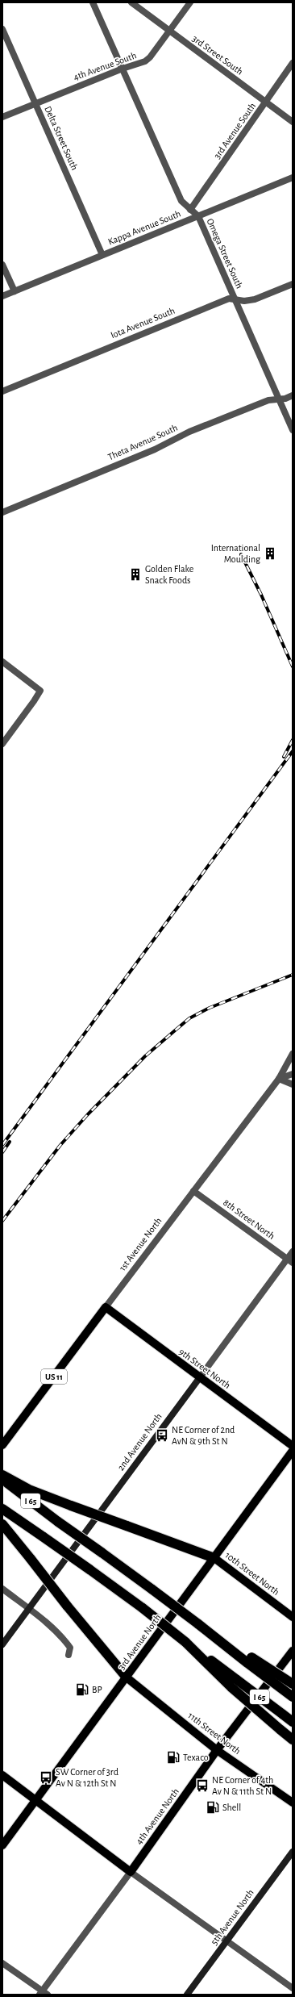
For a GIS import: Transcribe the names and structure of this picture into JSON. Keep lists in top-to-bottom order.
{
  "streets": {
    "highway": ["I 65"],
    "main road": [
      "1st Avenue North",
      "9th Street North",
      "US 11",
      "2nd Avenue North",
      "10th Street North",
      "3rd Avenue North",
      "11th Street North",
      "4th Avenue North",
      "5th Avenue North"
    ],
    "street": [
      "3rd Street South",
      "4th Avenue South",
      "3rd Avenue South",
      "Delta Street South",
      "Kappa Avenue South",
      "Omega Street South",
      "Iota Avenue South",
      "Theta Avenue South",
      "8th Street North"
    ]
  },
  "crossings": [
    ["3rd Street South", "4th Avenue South"],
    ["3rd Street South", "3rd Avenue South"],
    ["4th Avenue South", "Delta Street South"],
    ["4th Avenue South", "Omega Street South"],
    ["3rd Avenue South", "Omega Street South"],
    ["Delta Street South", "Kappa Avenue South"],
    ["Kappa Avenue South", "Omega Street South"],
    ["Omega Street South", "Iota Avenue South"],
    ["Omega Street South", "Theta Avenue South"],
    ["8th Street North", "1st Avenue North"],
    ["8th Street North", "2nd Avenue North"],
    ["1st Avenue North", "9th Street North"],
    ["9th Street North", "2nd Avenue North"],
    ["10th Street North", "3rd Avenue North"],
    ["3rd Avenue North", "11th Street North"],
    ["11th Street North", "4th Avenue North"]
  ],
  "places": {
    "building": ["International Moulding", "Golden Flake Snack Foods"],
    "bus stop": ["NE Corner of 2nd AvN & 9th St N", "SW Corner of 3rd Av N & 12th St N", "NE Corner of 4th Av N & 11th St N"],
    "fuel station": ["BP", "Texaco", "Shell"]
  }
}
